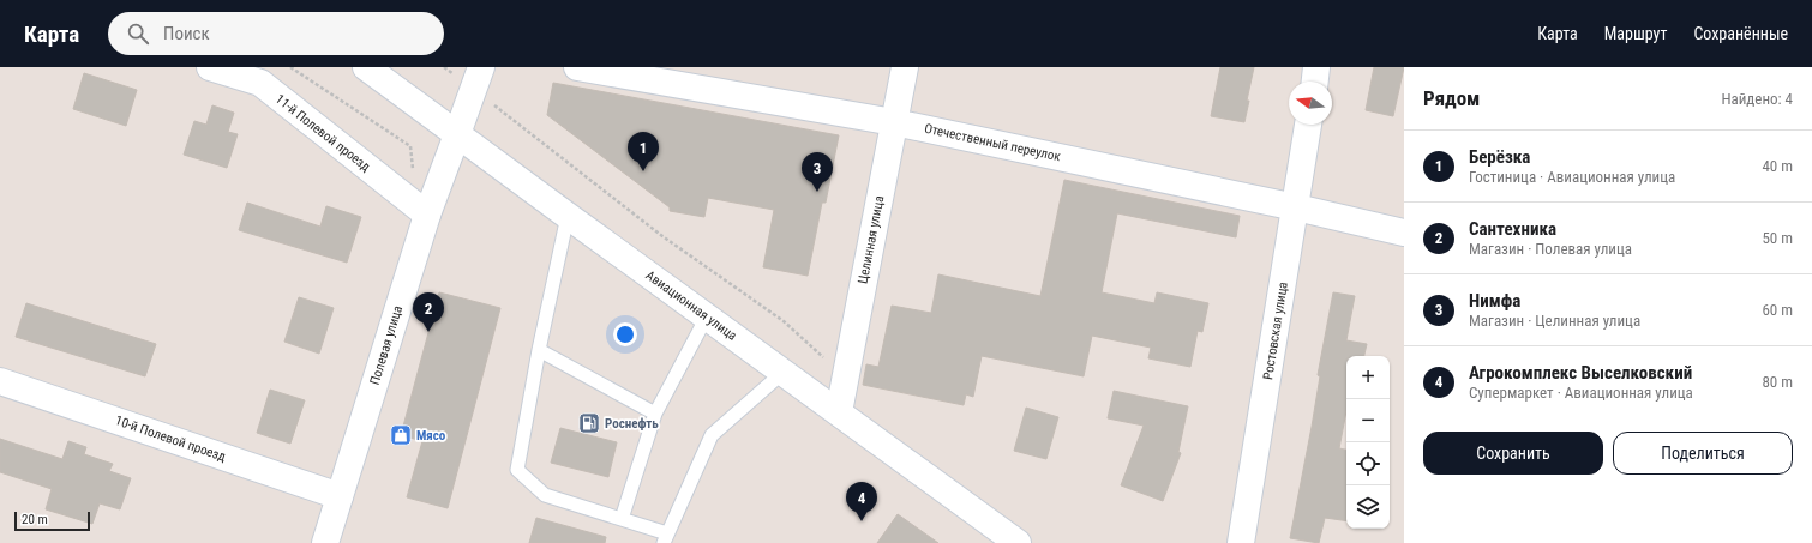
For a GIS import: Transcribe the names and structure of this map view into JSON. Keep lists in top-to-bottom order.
{
  "streets": {
    "street": [
      "11-й Полевой проезд",
      "Отечественный переулок",
      "Целинная улица",
      "Авиационная улица",
      "Ростовская улица",
      "Полевая улица",
      "10-й Полевой проезд"
    ]
  },
  "crossings": [
    ["11-й Полевой проезд", "Полевая улица"],
    ["Отечественный переулок", "Целинная улица"],
    ["Отечественный переулок", "Ростовская улица"],
    ["Целинная улица", "Авиационная улица"],
    ["Авиационная улица", "Полевая улица"],
    ["Полевая улица", "10-й Полевой проезд"]
  ],
  "places": {
    "fuel station": ["Роснефть"],
    "shop": ["Мясо"]
  },
  "scale_bar": "20 m",
  "north": "left",
  "page": {
    "header": "Карта",
    "search": "Поиск",
    "nav": ["Карта", "Маршрут", "Сохранённые"],
    "heading": ["Рядом", "Найдено: 4"],
    "list": [
      {
        "mark": "1",
        "name": "Берёзка",
        "note": "Гостиница · Авиационная улица",
        "value": "40 m"
      },
      {
        "mark": "2",
        "name": "Сантехника",
        "note": "Магазин · Полевая улица",
        "value": "50 m"
      },
      {
        "mark": "3",
        "name": "Нимфа",
        "note": "Магазин · Целинная улица",
        "value": "60 m"
      },
      {
        "mark": "4",
        "name": "Агрокомплекс Выселковский",
        "note": "Супермаркет · Авиационная улица",
        "value": "80 m"
      }
    ],
    "pins": [
      "1",
      "3",
      "2",
      "4"
    ],
    "map_buttons": ["+", "−"],
    "buttons": ["Сохранить", "Поделиться"],
    "scale": "20 m"
  }
}
